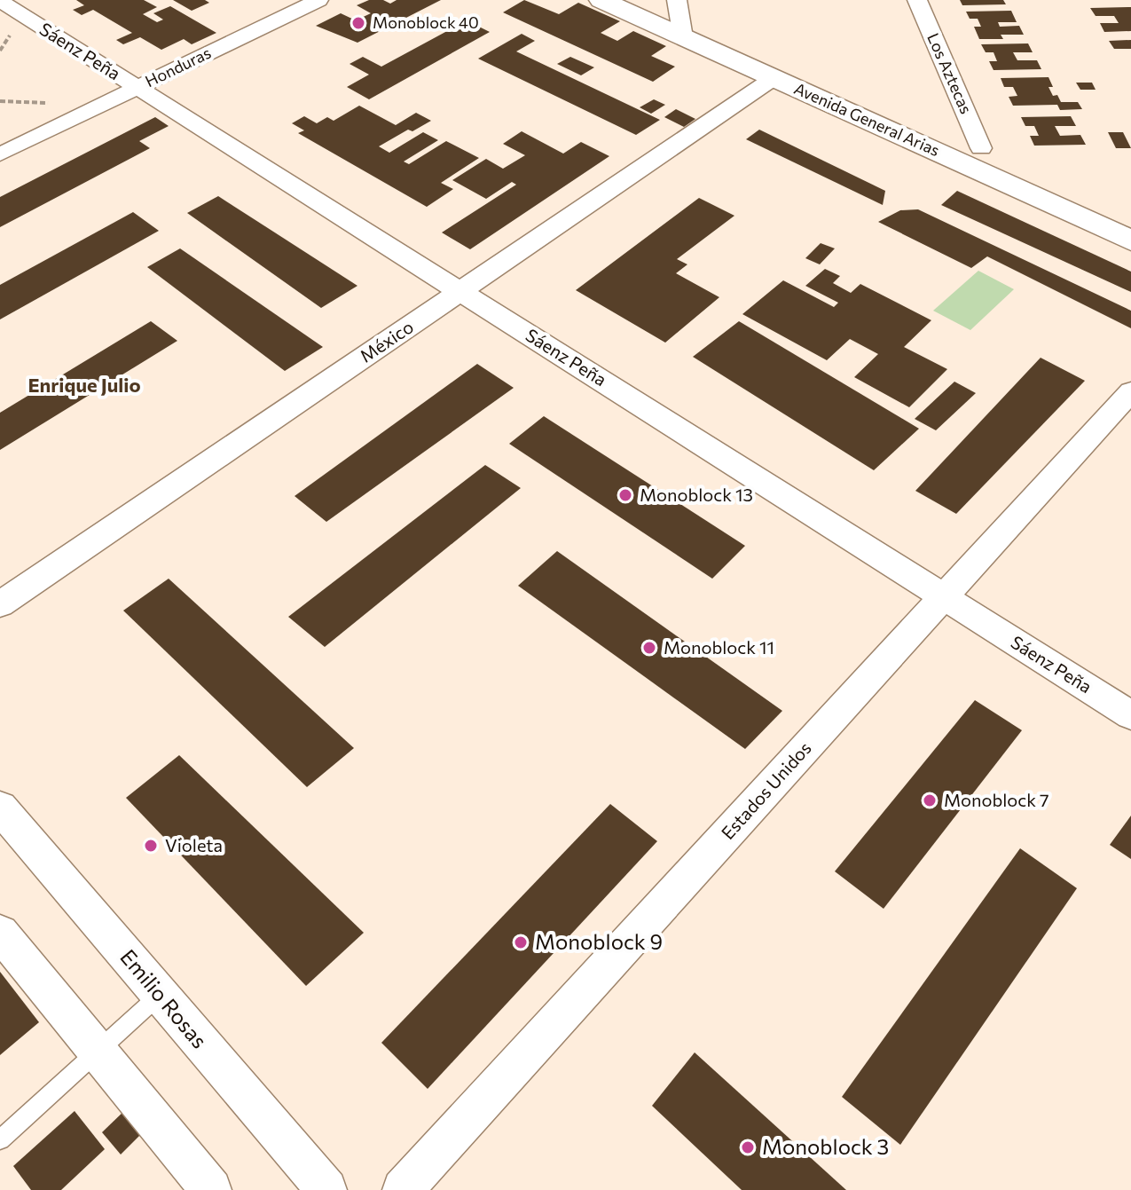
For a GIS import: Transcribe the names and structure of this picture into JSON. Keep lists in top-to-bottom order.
{
  "streets": {
    "main road": ["Avenida General Arias"],
    "street": [
      "Sáenz Peña",
      "Honduras",
      "Los Aztecas",
      "México",
      "Estados Unidos",
      "Emilio Rosas"
    ]
  },
  "crossings": [
    ["Sáenz Peña", "Honduras"],
    ["Sáenz Peña", "México"],
    ["Sáenz Peña", "Estados Unidos"],
    ["Avenida General Arias", "México"]
  ],
  "districts": ["Enrique Julio"],
  "places": [
    "Monoblock 40",
    "Monoblock 13",
    "Monoblock 11",
    "Monoblock 7",
    "Violeta",
    "Monoblock 9",
    "Monoblock 3"
  ]
}
